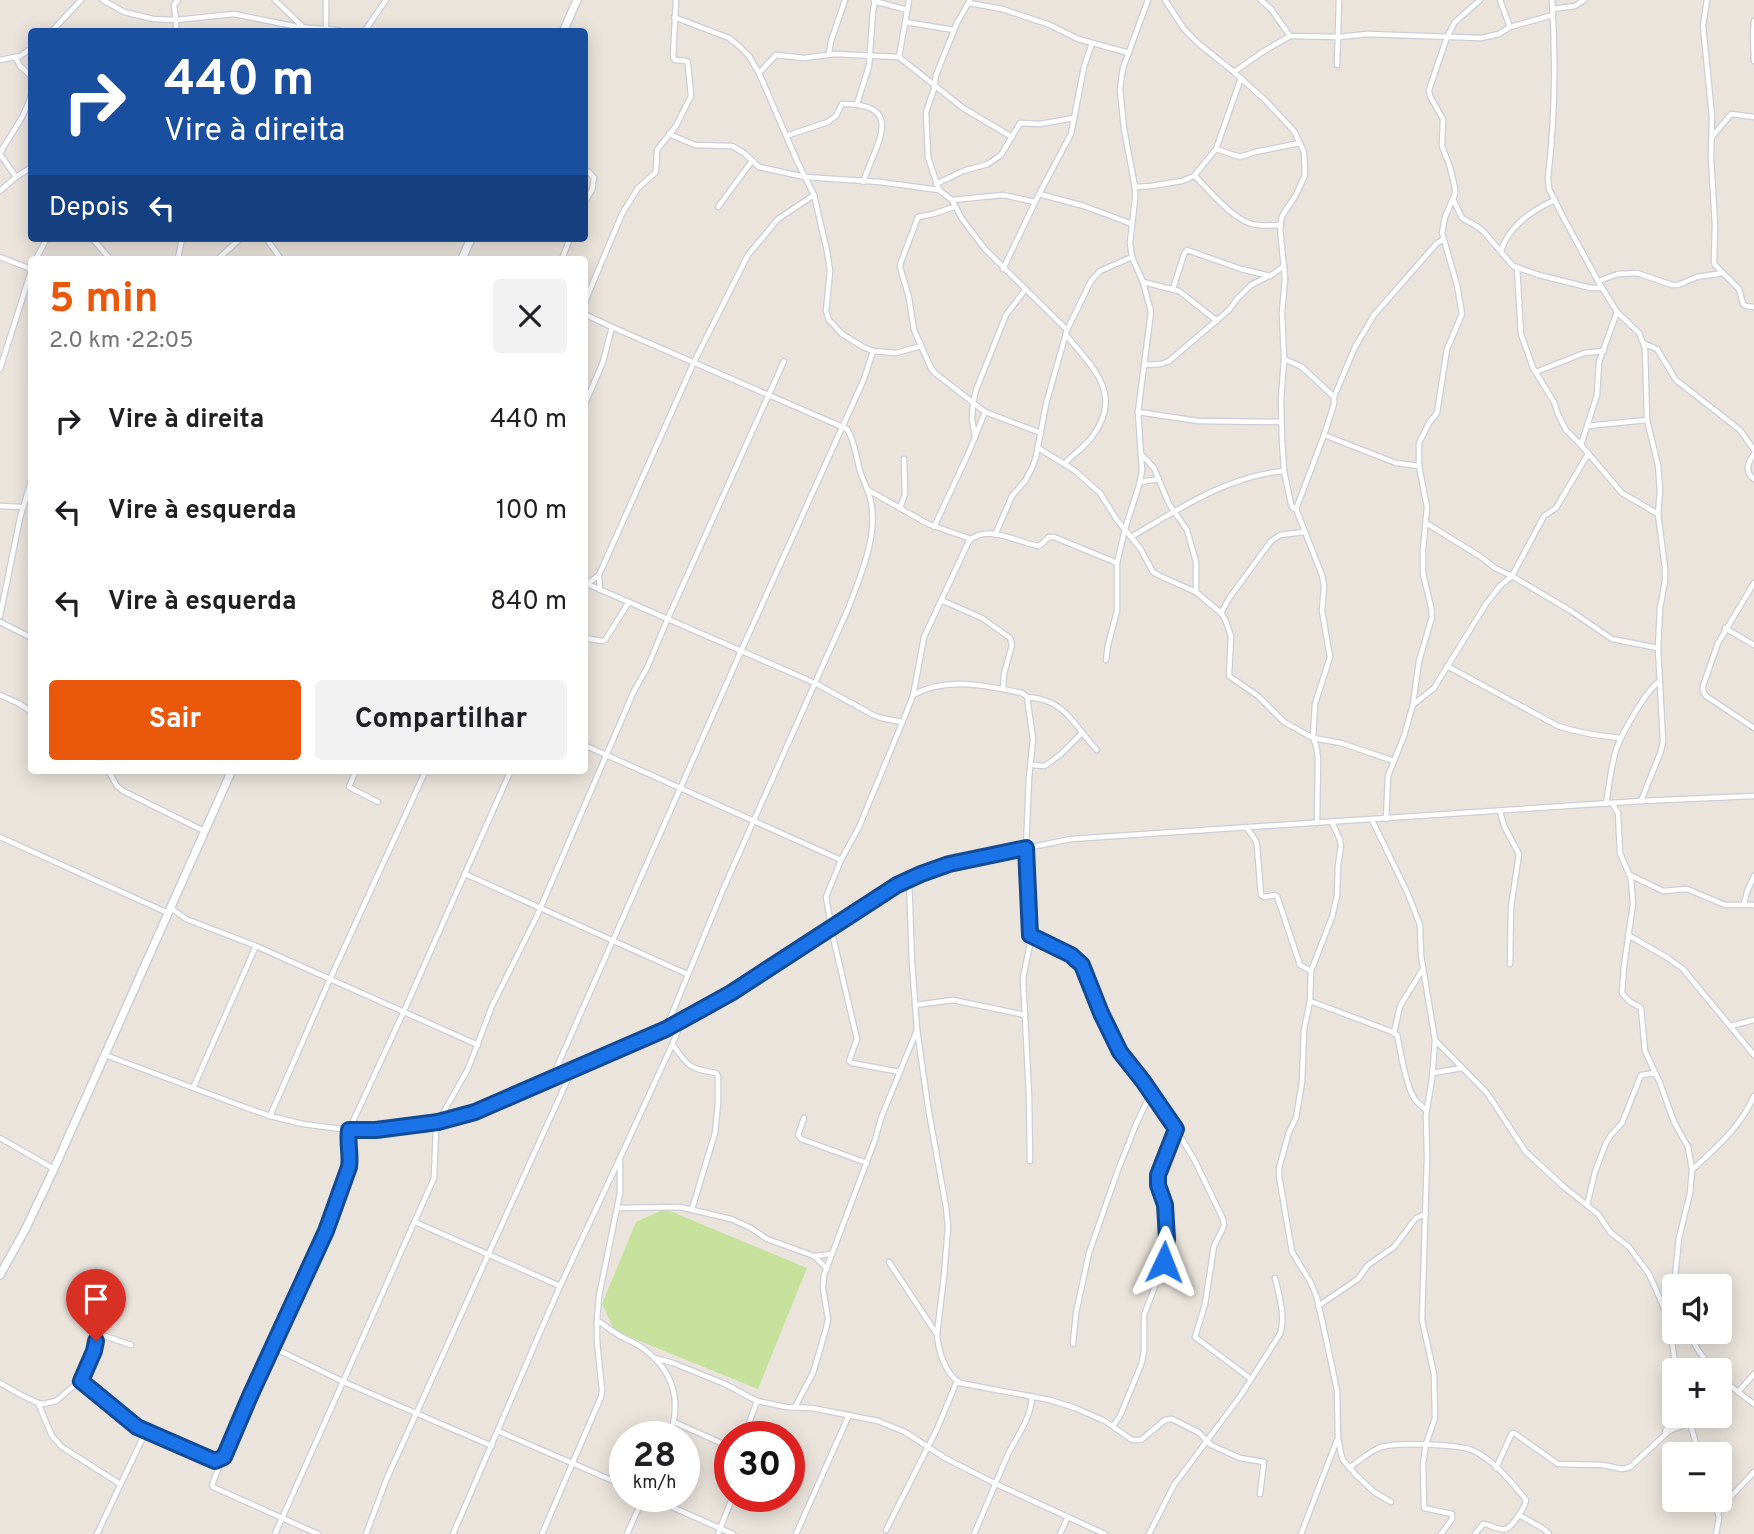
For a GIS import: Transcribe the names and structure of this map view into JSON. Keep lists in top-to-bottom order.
{
  "page": {
    "turn": ["440 m", "Vire à direita"],
    "then": "Depois",
    "heading": ["5 min", "2.0 km · 22:05"],
    "list": [
      {
        "name": "Vire à direita",
        "value": "440 m"
      },
      {
        "name": "Vire à esquerda",
        "value": "100 m"
      },
      {
        "name": "Vire à esquerda",
        "value": "840 m"
      }
    ],
    "buttons": ["Sair", "Compartilhar"],
    "map_buttons": ["+", "−"],
    "speed": "28 km/h",
    "limit": "30"
  }
}
